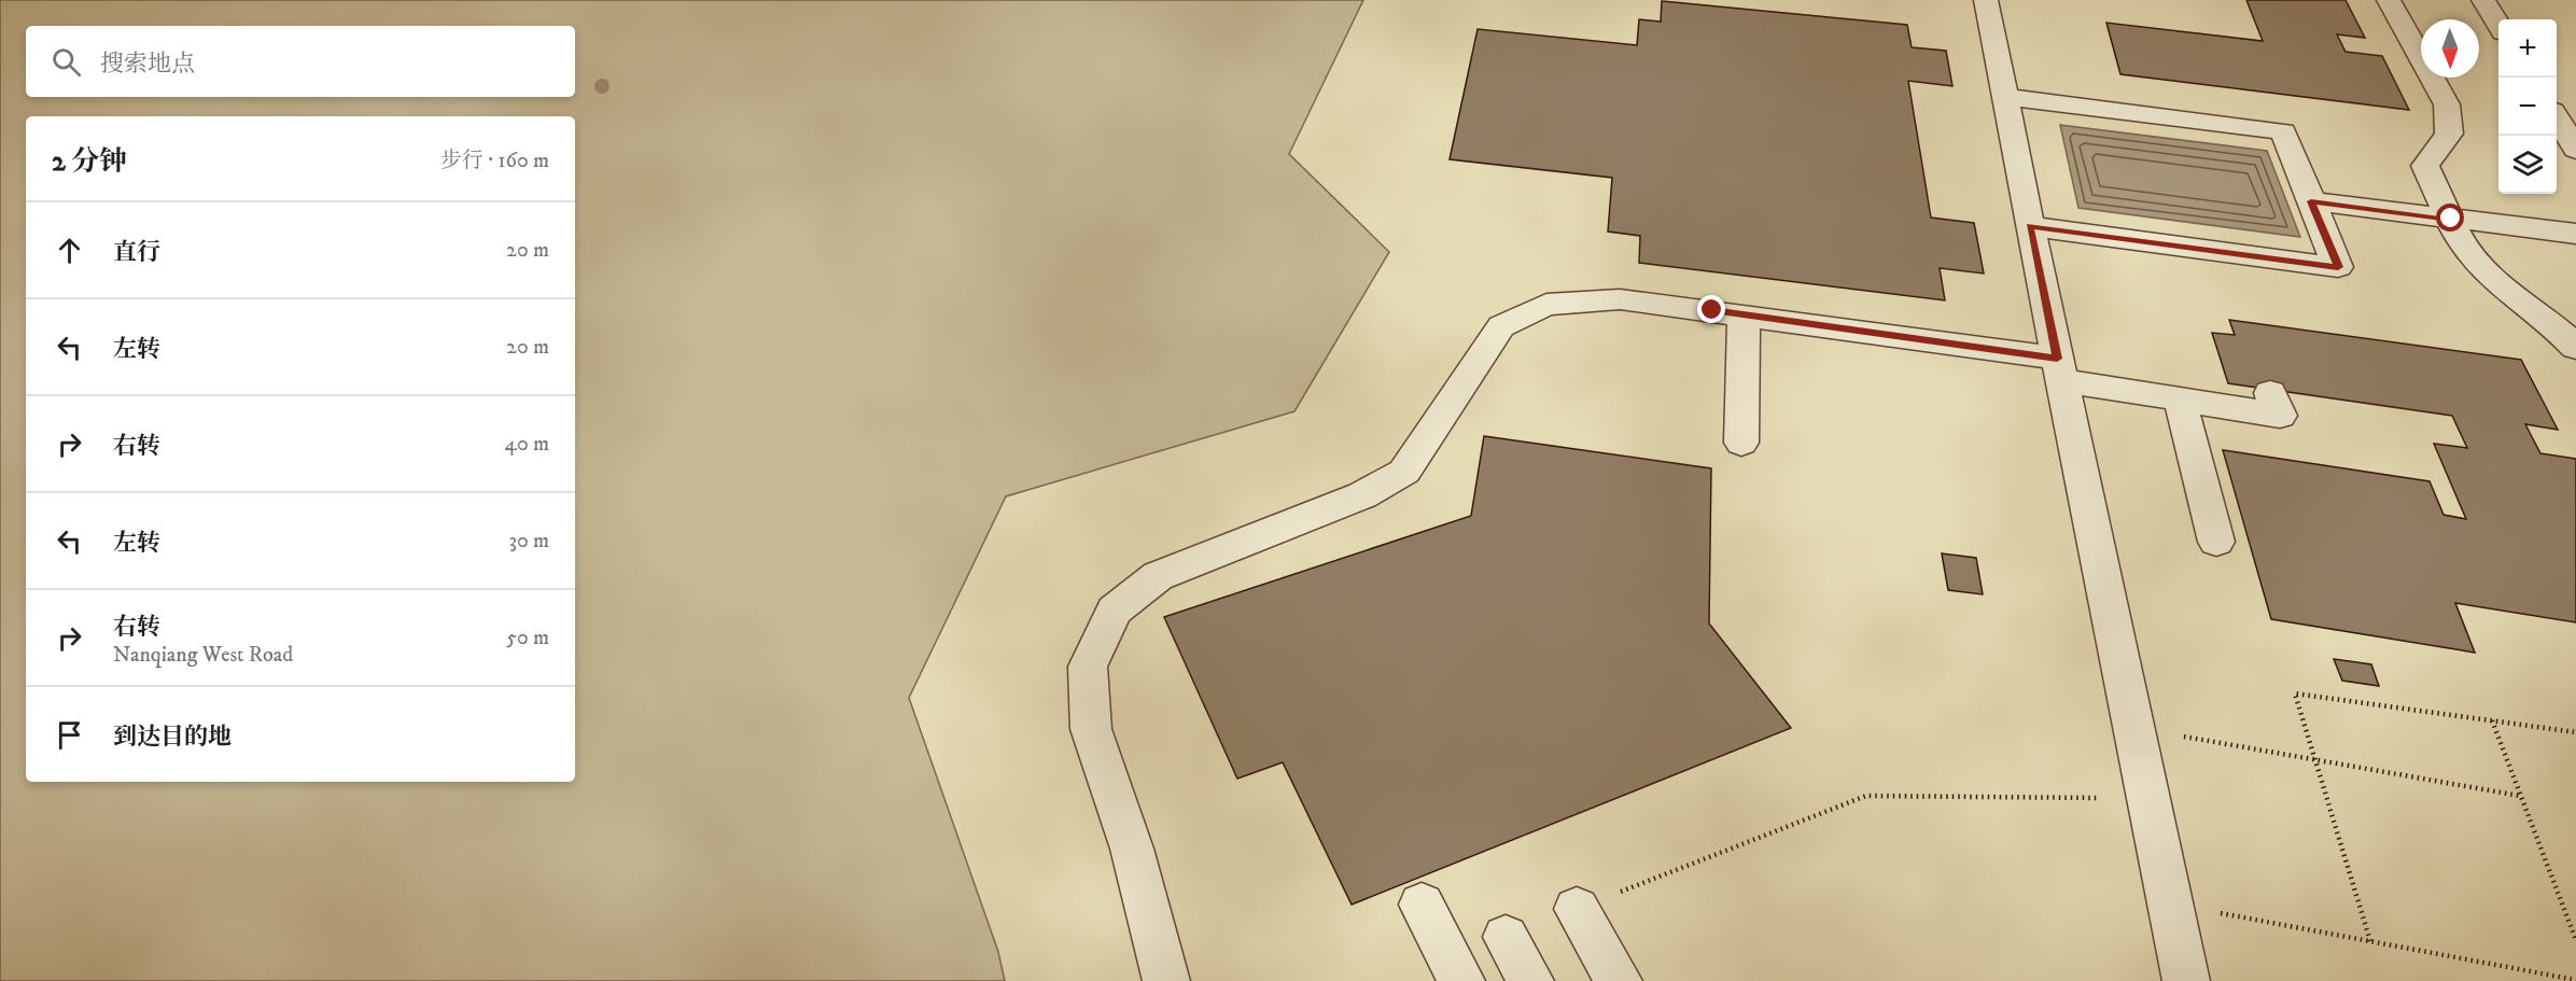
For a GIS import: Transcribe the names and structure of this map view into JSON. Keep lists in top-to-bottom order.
{
  "north": "bottom",
  "page": {
    "map_buttons": ["+", "−"],
    "search": "搜索地点",
    "heading": ["2 分钟", "步行 · 160 m"],
    "list": [
      ["直行", "20 m"],
      ["左转", "20 m"],
      ["右转", "40 m"],
      ["左转", "30 m"],
      ["右转", "Nanqiang West Road", "50 m"],
      "到达目的地"
    ]
  }
}
